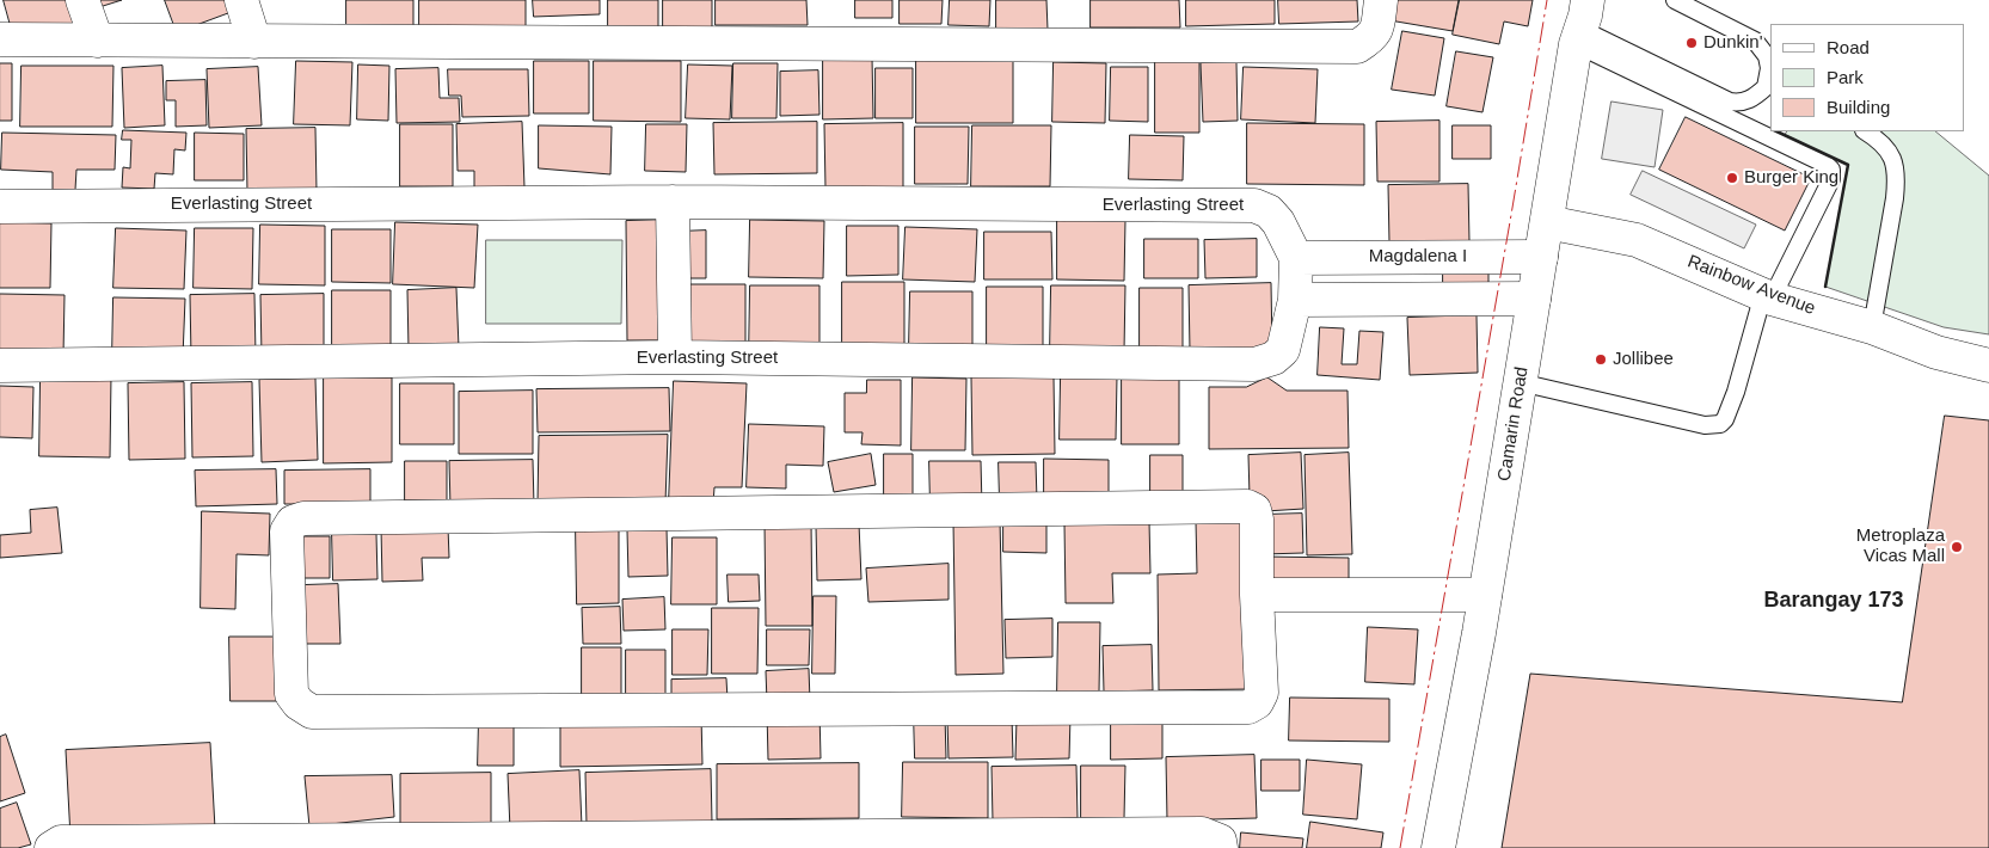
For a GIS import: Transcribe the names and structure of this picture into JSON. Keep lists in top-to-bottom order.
{
  "streets": {
    "street": [
      "Everlasting Street",
      "Magdalena I",
      "Rainbow Avenue",
      "Camarin Road"
    ]
  },
  "crossings": [
    ["Everlasting Street", "Magdalena I"],
    ["Magdalena I", "Camarin Road"],
    ["Rainbow Avenue", "Camarin Road"]
  ],
  "districts": ["Barangay 173"],
  "places": [
    "Dunkin'",
    "Burger King",
    "Jollibee",
    "Metroplaza Vicas Mall"
  ],
  "legend": ["Road", "Park", "Building"]
}
